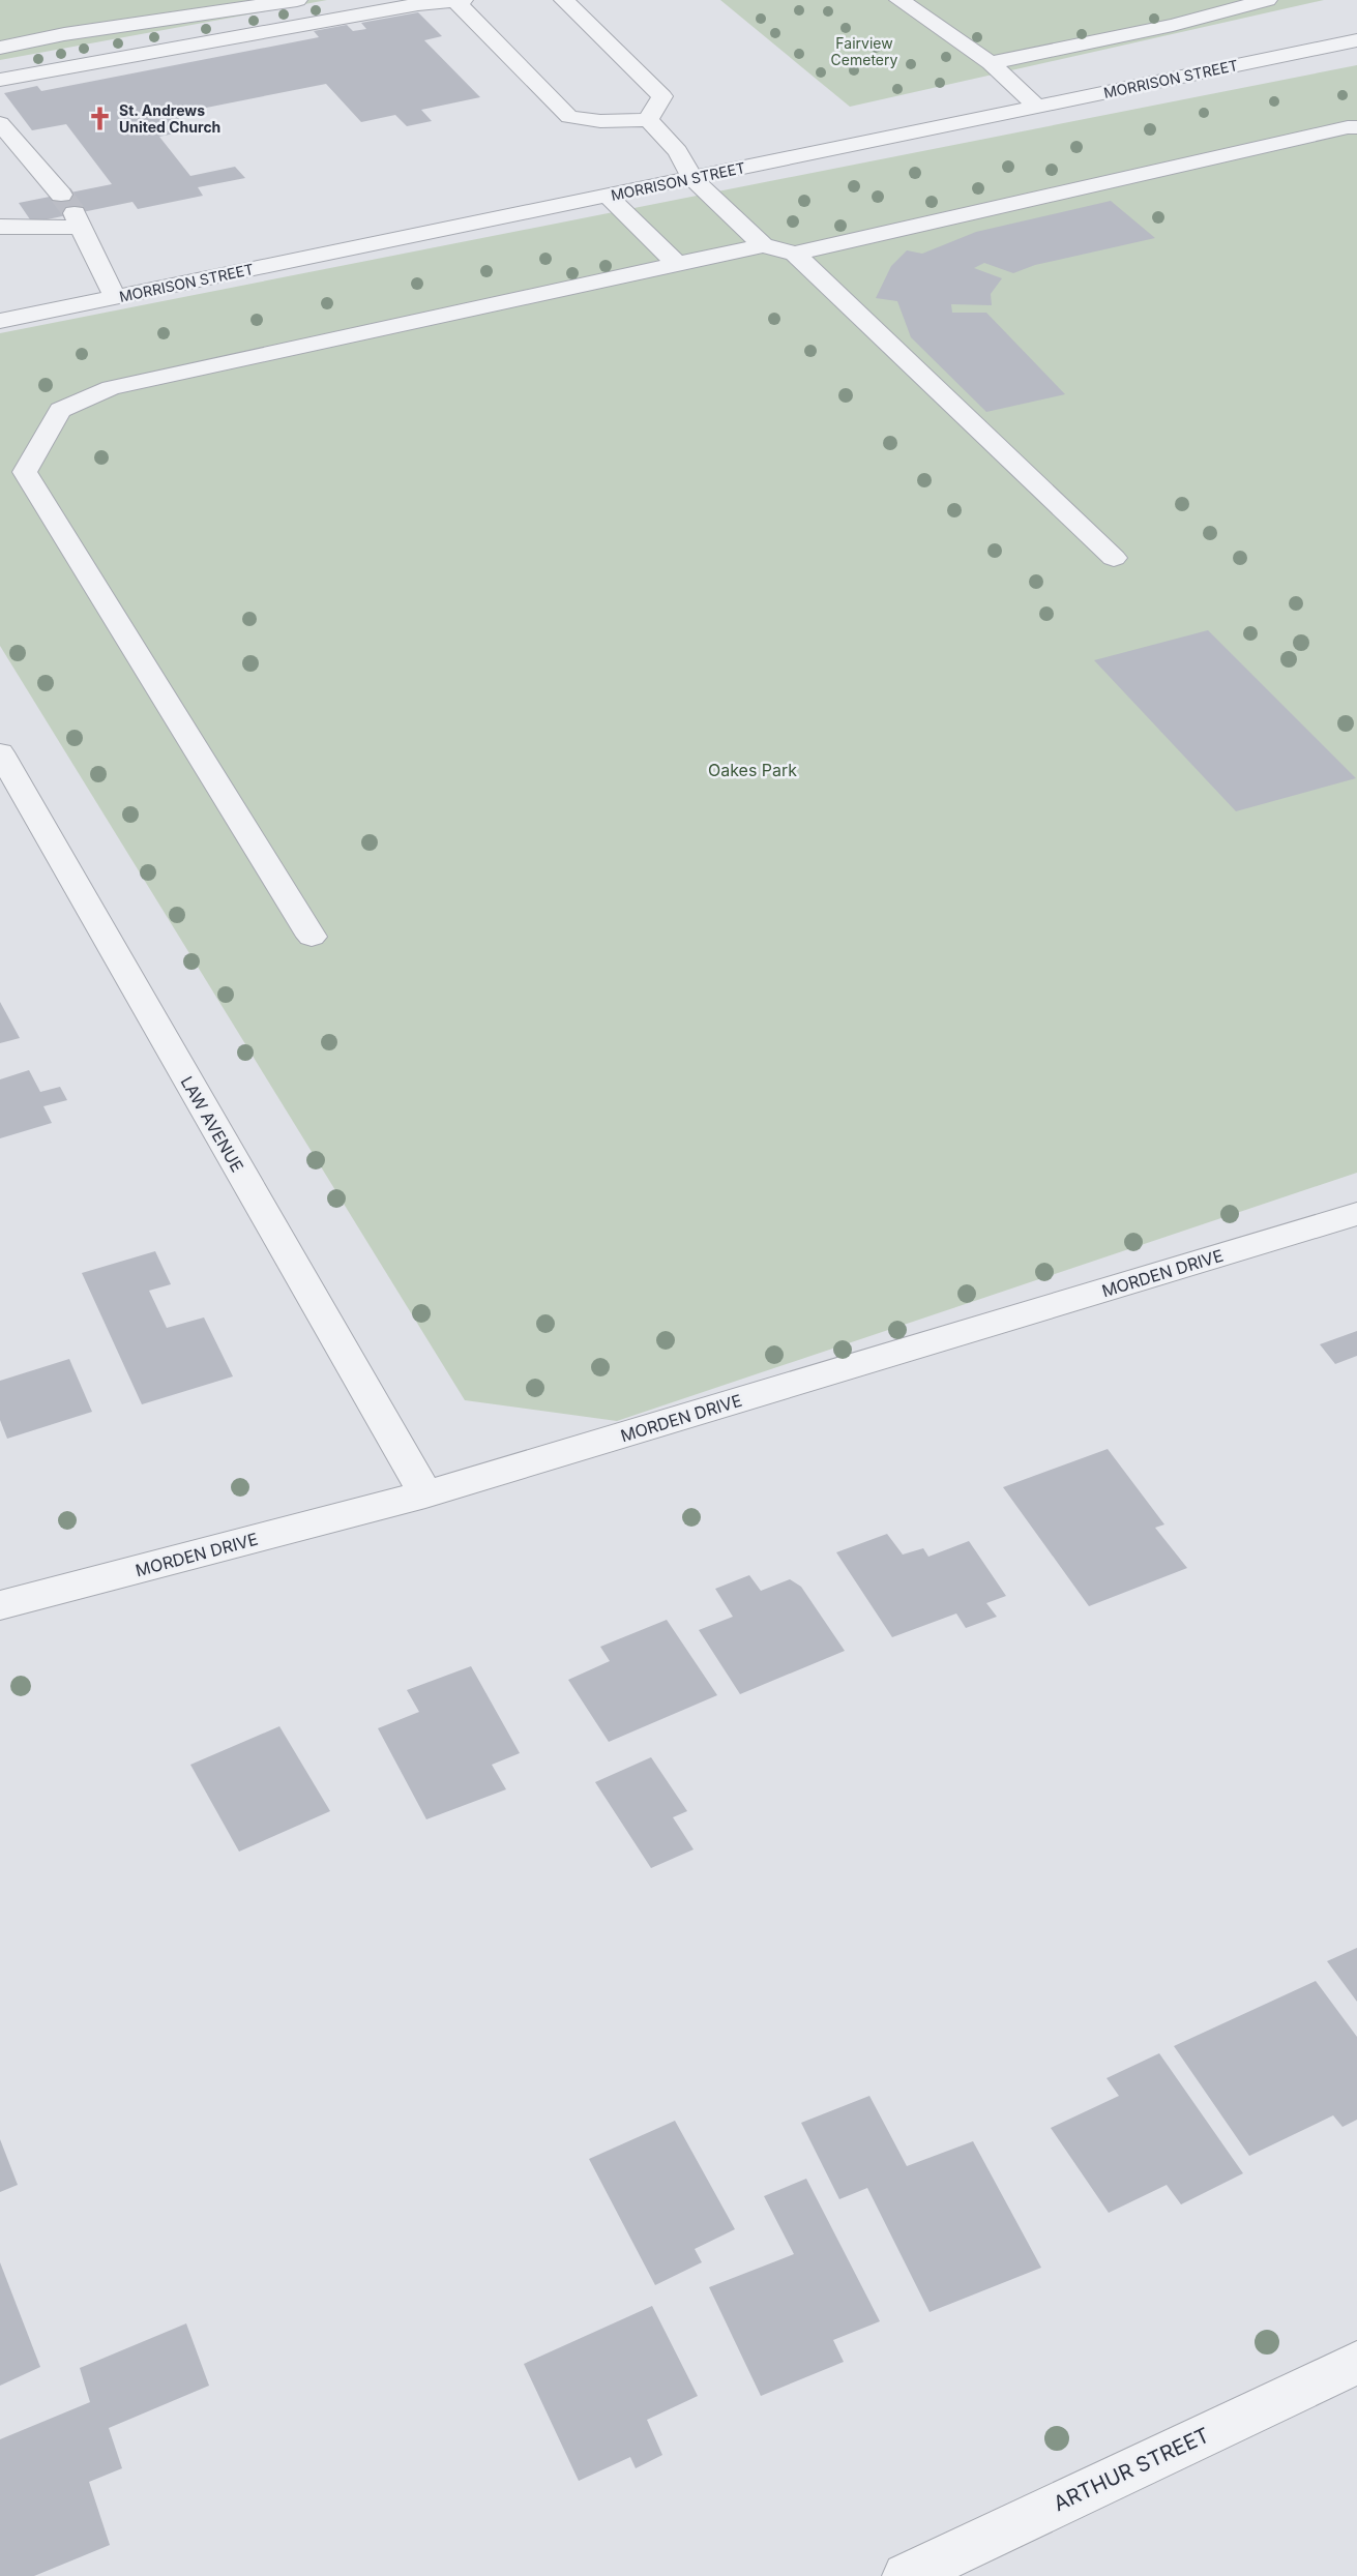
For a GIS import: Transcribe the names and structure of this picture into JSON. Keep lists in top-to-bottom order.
{
  "streets": {
    "street": [
      "MORRISON STREET",
      "LAW AVENUE",
      "MORDEN DRIVE",
      "ARTHUR STREET"
    ]
  },
  "crossings": [
    ["LAW AVENUE", "MORDEN DRIVE"]
  ],
  "parks": ["Fairview Cemetery", "Oakes Park"],
  "places": {
    "church": ["St. Andrews United Church"]
  }
}
